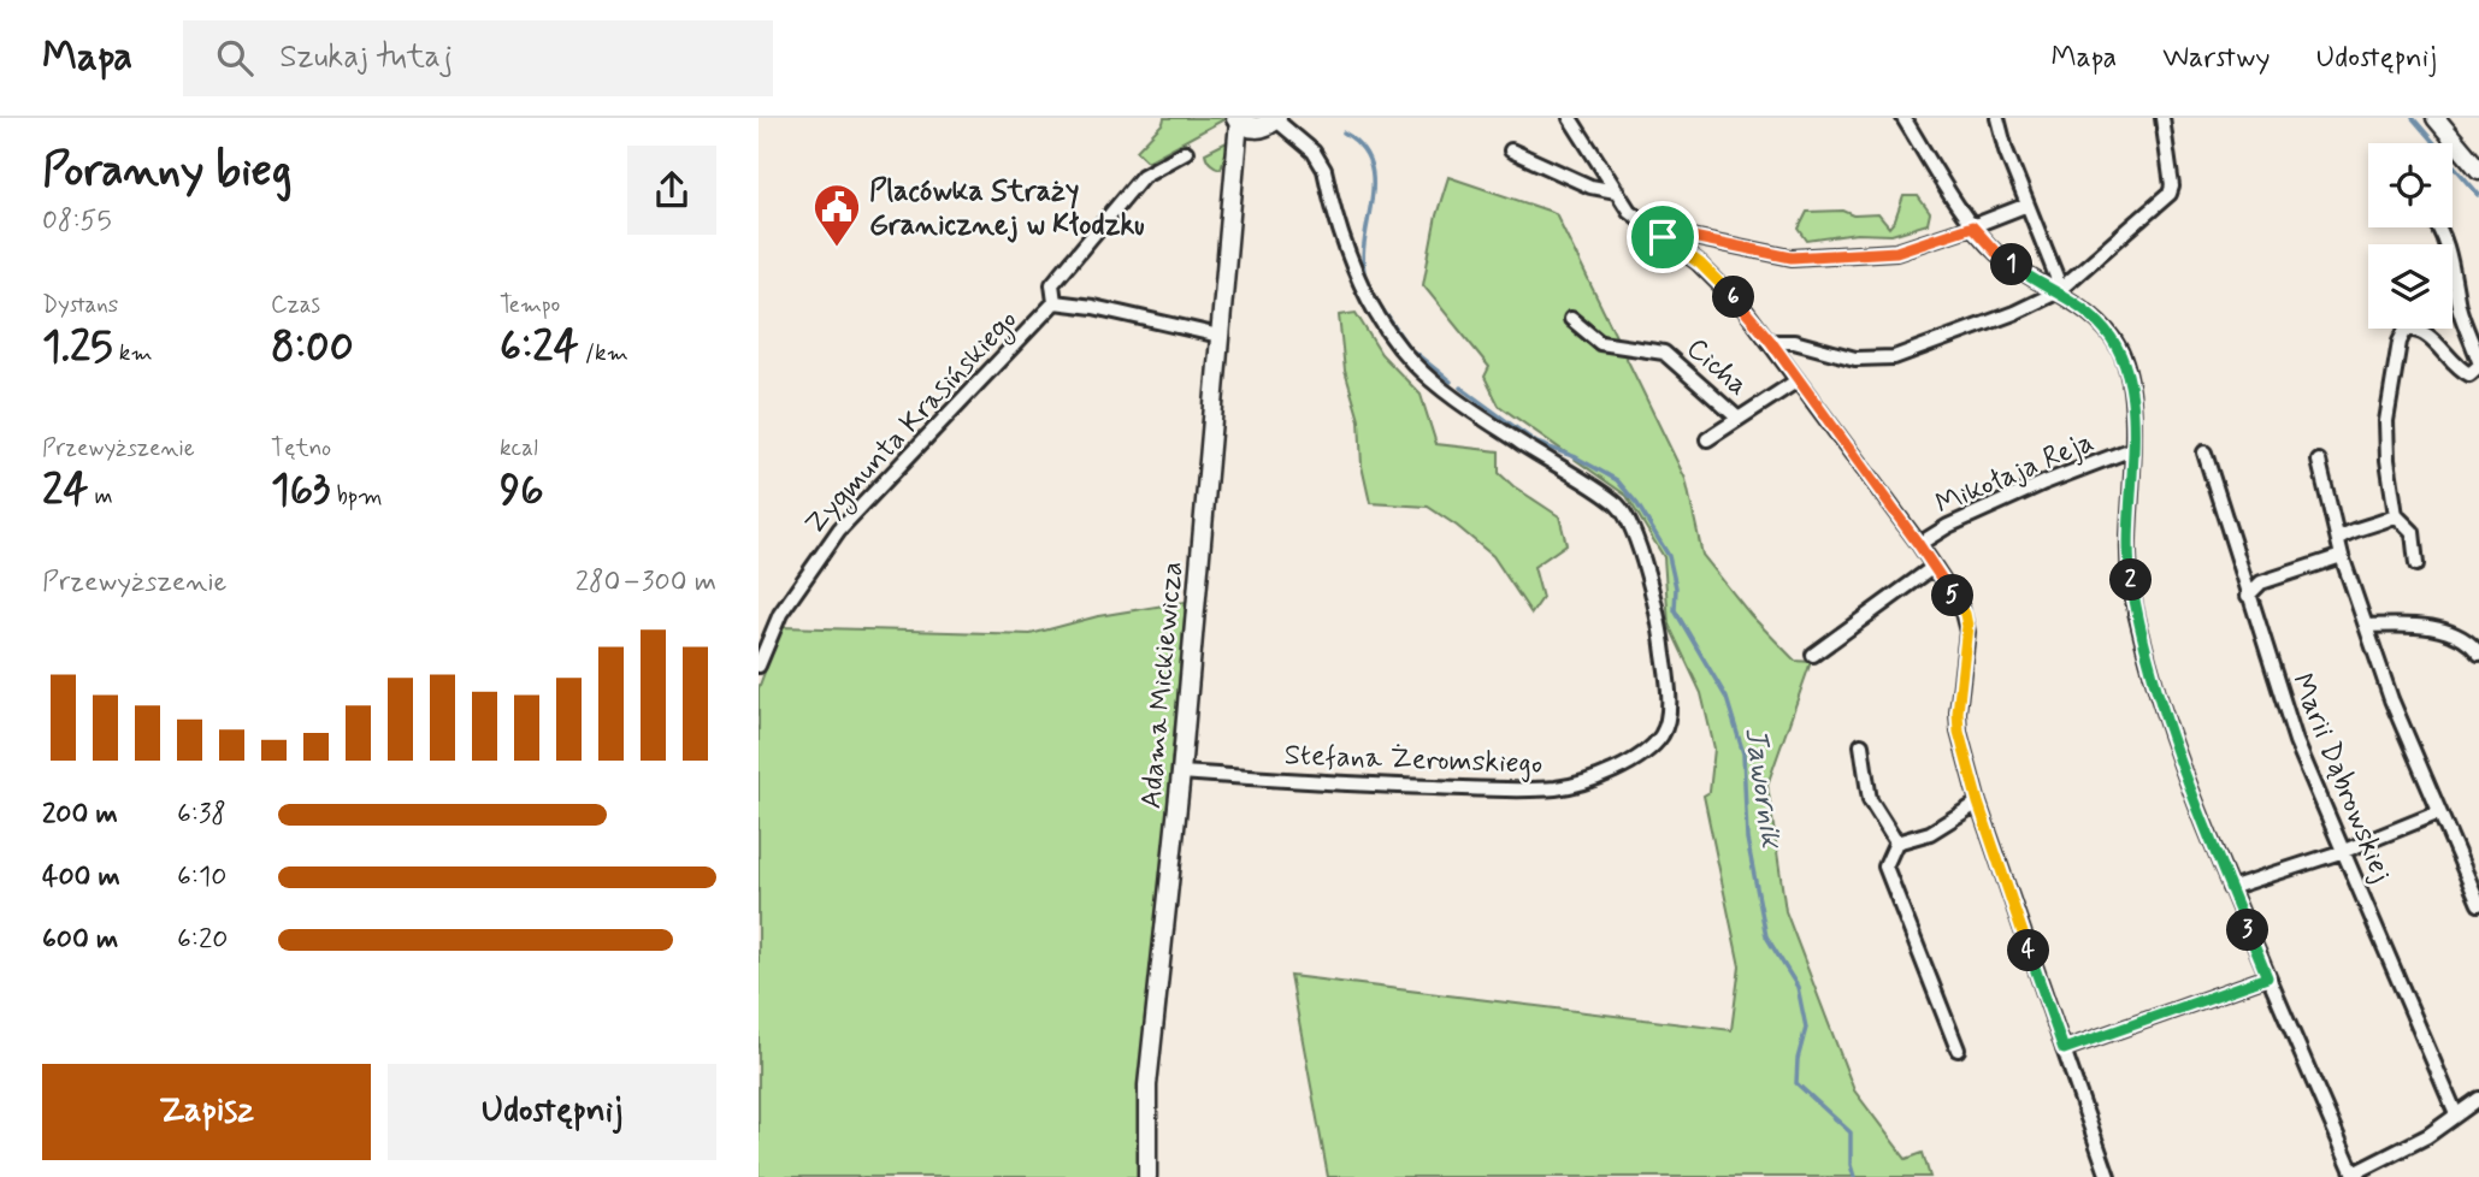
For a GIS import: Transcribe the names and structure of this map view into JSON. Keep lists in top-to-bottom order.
{
  "streets": {
    "street": [
      "Cicha",
      "Zygmunta Krasińskiego",
      "Mikołaja Reja",
      "Adama Mickiewicza",
      "Stefana Żeromskiego",
      "Marii Dąbrowskiej"
    ]
  },
  "crossings": [
    ["Zygmunta Krasińskiego", "Adama Mickiewicza"],
    ["Adama Mickiewicza", "Stefana Żeromskiego"]
  ],
  "water": ["Jawornik"],
  "places": {
    "public building": ["Placówka Straży Granicznej w Kłodzku"]
  },
  "page": {
    "header": "Mapa",
    "search": "Szukaj tutaj",
    "nav": ["Mapa", "Warstwy", "Udostępnij"],
    "heading": ["Poranny bieg", "08:55"],
    "pins": [
      "1",
      "6",
      "2",
      "5",
      "3",
      "4"
    ],
    "stats": [
      ["Dystans", "1.25 km"],
      ["Czas", "8:00"],
      ["Tempo", "6:24 /km"],
      ["Przewyższenie", "24 m"],
      ["Tętno", "163 bpm"],
      ["kcal", "96"]
    ],
    "chart": ["Przewyższenie", "280–300 m"],
    "list": [
      {
        "name": "200 m",
        "note": "6:38"
      },
      {
        "name": "400 m",
        "note": "6:10"
      },
      {
        "name": "600 m",
        "note": "6:20"
      }
    ],
    "buttons": ["Zapisz", "Udostępnij"]
  }
}
